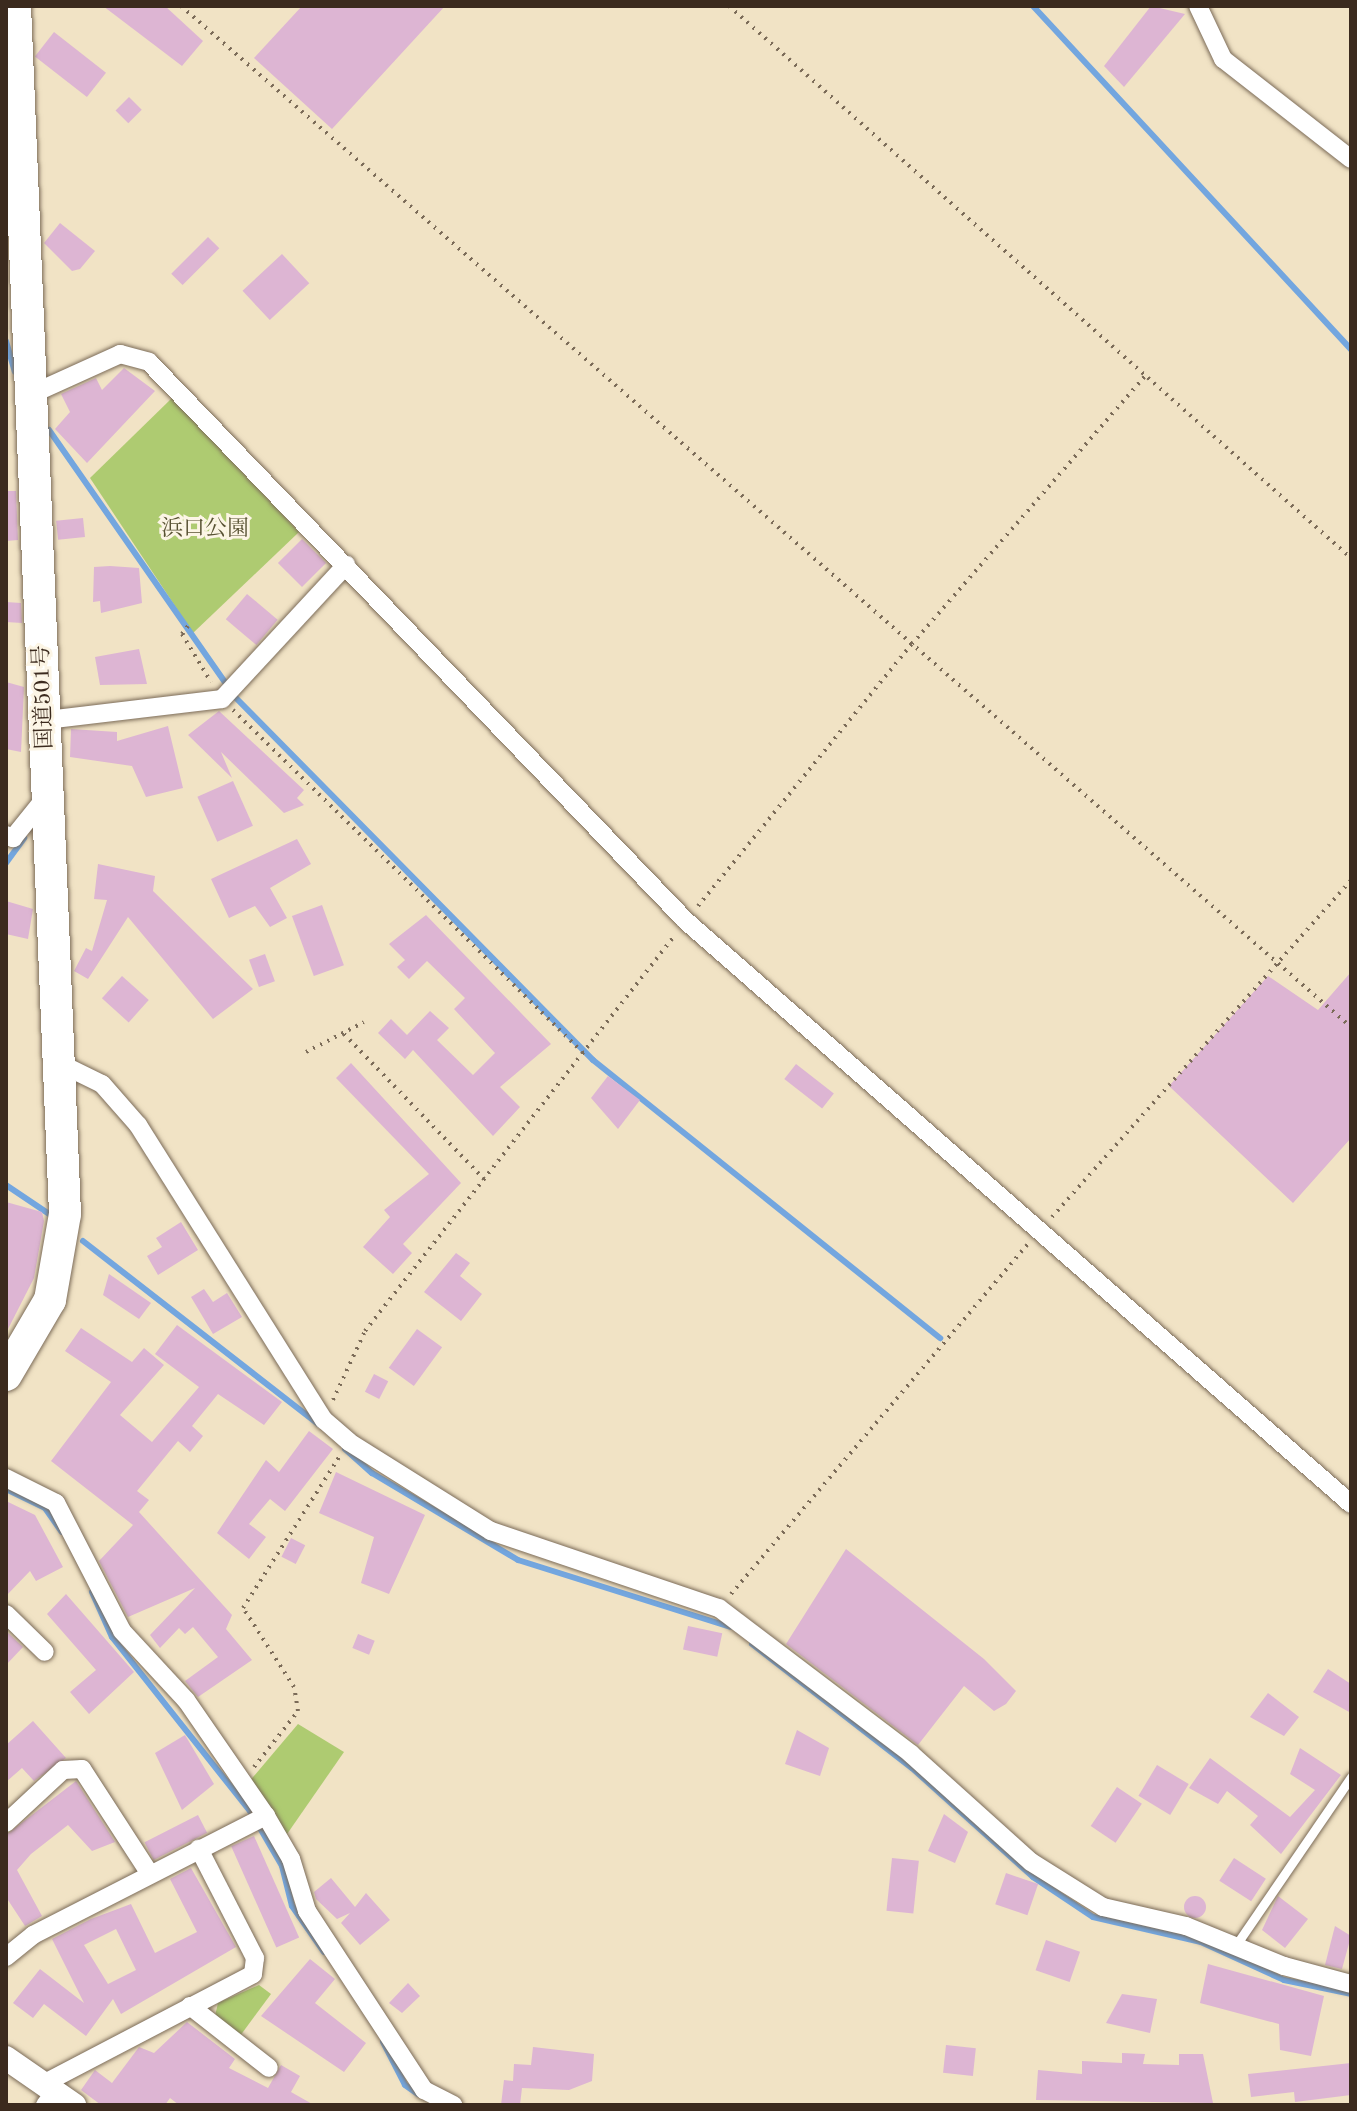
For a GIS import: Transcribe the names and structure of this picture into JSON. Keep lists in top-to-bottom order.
{
  "streets": {
    "highway": ["国道501号"]
  },
  "parks": ["浜口公園"]
}
